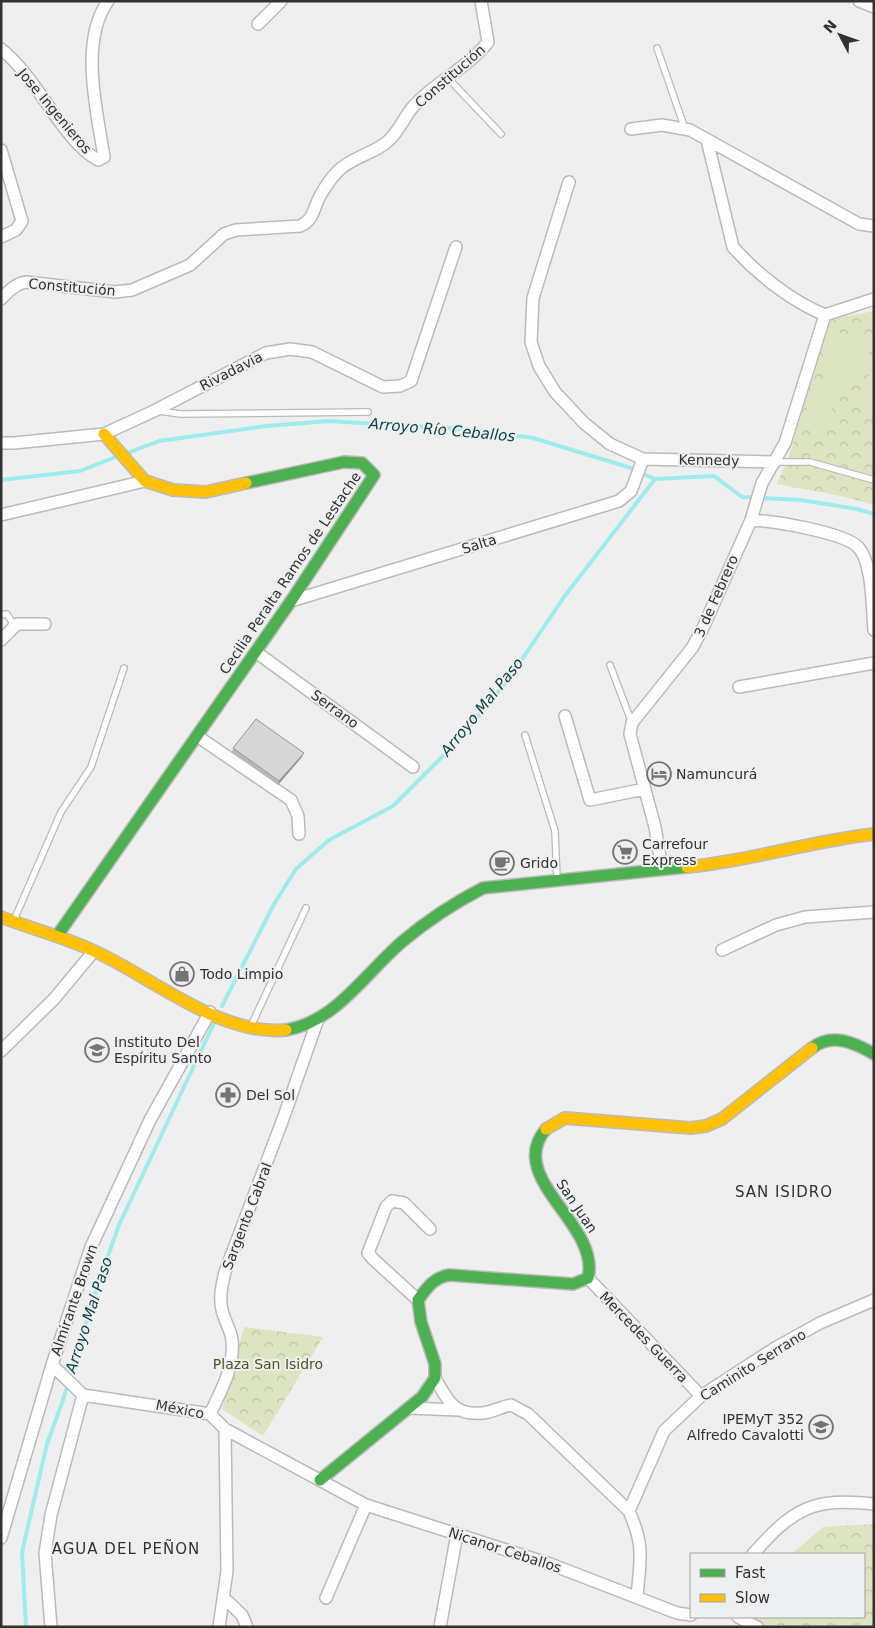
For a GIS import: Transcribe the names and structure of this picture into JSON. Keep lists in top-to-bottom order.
{
  "streets": {
    "street": [
      "Constitución",
      "Jose Ingenieros",
      "Rivadavia",
      "Kennedy",
      "Salta",
      "Cecilia Peralta Ramos de Lestache",
      "3 de Febrero",
      "Serrano",
      "San Juan",
      "Sargento Cabral",
      "Almirante Brown",
      "Mercedes Guerra",
      "Caminito Serrano",
      "México",
      "Nicanor Ceballos"
    ]
  },
  "crossings": [
    ["Rivadavia", "Cecilia Peralta Ramos de Lestache"],
    ["Kennedy", "Salta"],
    ["Kennedy", "3 de Febrero"],
    ["Salta", "Cecilia Peralta Ramos de Lestache"],
    ["Cecilia Peralta Ramos de Lestache", "Serrano"],
    ["San Juan", "Mercedes Guerra"],
    ["Sargento Cabral", "México"],
    ["Almirante Brown", "México"],
    ["Mercedes Guerra", "Caminito Serrano"],
    ["México", "Nicanor Ceballos"]
  ],
  "districts": ["SAN ISIDRO", "AGUA DEL PEÑON"],
  "water": ["Arroyo Río Ceballos", "Arroyo Mal Paso"],
  "parks": ["Plaza San Isidro"],
  "places": {
    "hotel": ["Namuncurá"],
    "supermarket": ["Carrefour Express"],
    "cafe": ["Grido"],
    "shop": ["Todo Limpio"],
    "school or university": ["Instituto Del Espíritu Santo", "IPEMyT 352 Alfredo Cavalotti"],
    "pharmacy": ["Del Sol"]
  },
  "legend": ["Fast", "Slow"],
  "north": "top left"
}
